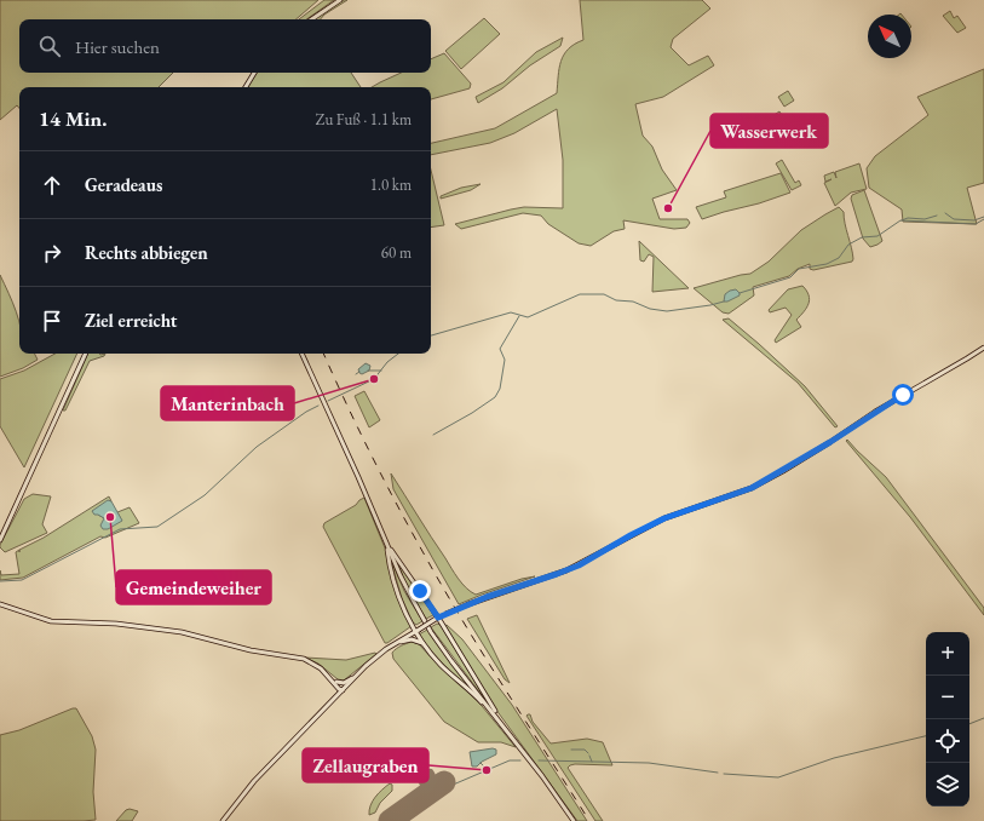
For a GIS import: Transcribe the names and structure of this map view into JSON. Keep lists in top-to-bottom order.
{
  "places": [
    "Wasserwerk",
    "Manterinbach",
    "Gemeindeweiher",
    "Zellaugraben"
  ],
  "north": "top left",
  "page": {
    "search": "Hier suchen",
    "heading": ["14 Min.", "Zu Fuß · 1.1 km"],
    "list": [
      ["Geradeaus", "1.0 km"],
      ["Rechts abbiegen", "60 m"],
      "Ziel erreicht"
    ],
    "map_buttons": ["+", "−"]
  }
}
